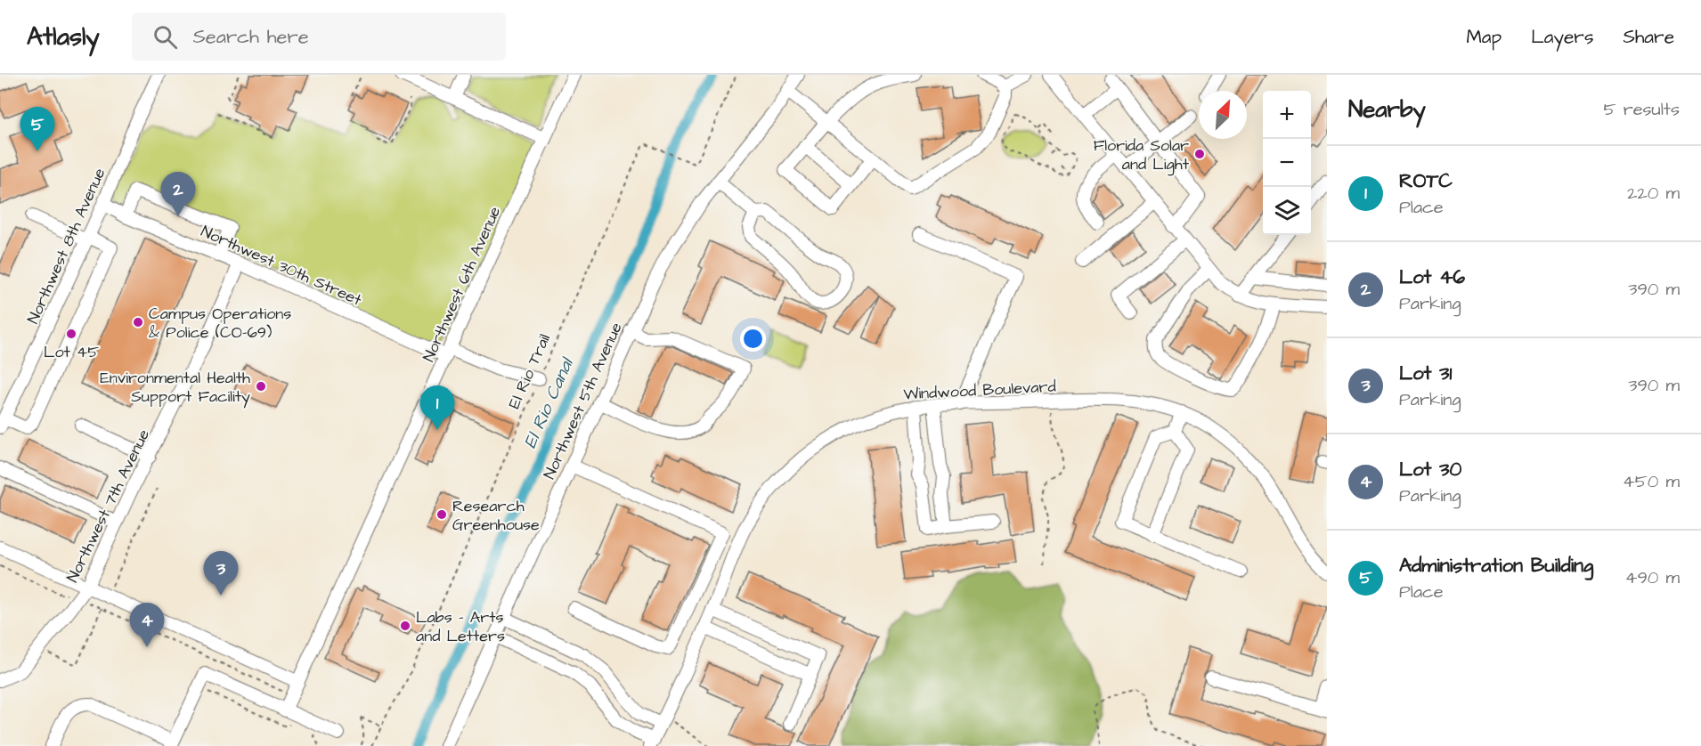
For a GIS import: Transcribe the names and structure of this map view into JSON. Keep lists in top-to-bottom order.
{
  "streets": {
    "street": [
      "Northwest 8th Avenue",
      "Northwest 30th Street",
      "Northwest 6th Avenue",
      "Windwood Boulevard",
      "Northwest 5th Avenue",
      "Northwest 7th Avenue"
    ],
    "path": ["El Rio Trail"]
  },
  "crossings": [
    ["Northwest 8th Avenue", "Northwest 30th Street"],
    ["Northwest 30th Street", "Northwest 6th Avenue"],
    ["Northwest 30th Street", "El Rio Trail"],
    ["Northwest 30th Street", "Northwest 7th Avenue"]
  ],
  "water": ["El Rio Canal"],
  "places": [
    "Florida Solar and Light",
    "Campus Operations & Police (CO-69)",
    "Lot 45",
    "Environmental Health Support Facility",
    "Research Greenhouse",
    "Labs - Arts and Letters"
  ],
  "north": "top right",
  "page": {
    "header": "Atlasly",
    "search": "Search here",
    "nav": ["Map", "Layers", "Share"],
    "heading": ["Nearby", "5 results"],
    "map_buttons": ["+", "−"],
    "pins": [
      "5",
      "2",
      "1",
      "3",
      "4"
    ],
    "list": [
      {
        "mark": "1",
        "name": "ROTC",
        "note": "Place",
        "value": "220 m"
      },
      {
        "mark": "2",
        "name": "Lot 46",
        "note": "Parking",
        "value": "390 m"
      },
      {
        "mark": "3",
        "name": "Lot 31",
        "note": "Parking",
        "value": "390 m"
      },
      {
        "mark": "4",
        "name": "Lot 30",
        "note": "Parking",
        "value": "450 m"
      },
      {
        "mark": "5",
        "name": "Administration Building",
        "note": "Place",
        "value": "490 m"
      }
    ]
  }
}
